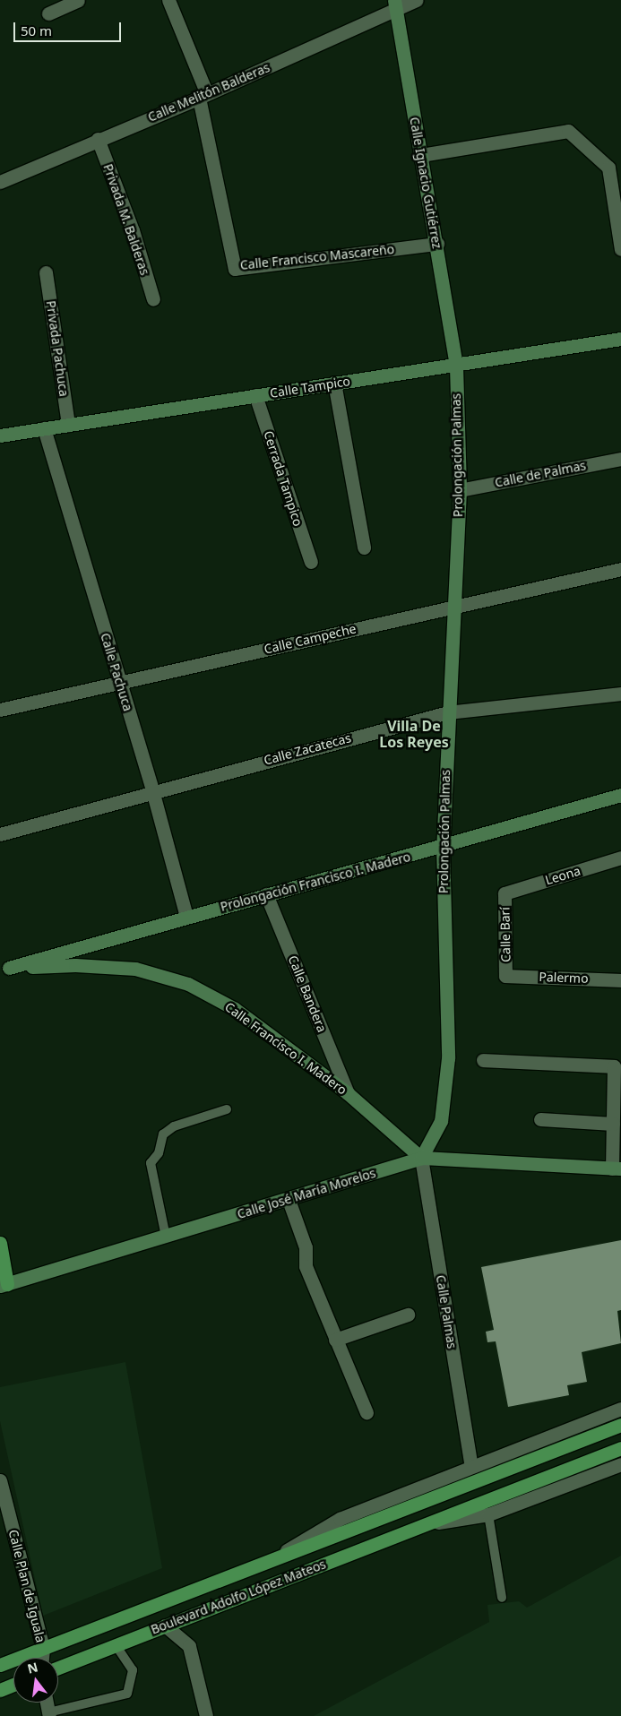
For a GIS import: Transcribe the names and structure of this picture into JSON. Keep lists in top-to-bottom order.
{
  "streets": {
    "main road": [
      "Calle Ignacio Gutiérrez",
      "Calle Tampico",
      "Prolongación Palmas",
      "Prolongación Francisco I. Madero",
      "Calle Francisco I. Madero",
      "Calle José María Morelos",
      "Boulevard Adolfo López Mateos"
    ],
    "street": [
      "Calle Melitón Balderas",
      "Privada M. Balderas",
      "Calle Francisco Mascareño",
      "Privada Pachuca",
      "Calle de Palmas",
      "Cerrada Tampico",
      "Calle Campeche",
      "Calle Pachuca",
      "Calle Zacatecas",
      "Leona",
      "Calle Barí",
      "Palermo",
      "Calle Bandera",
      "Calle Palmas",
      "Calle Plan de Iguala"
    ]
  },
  "crossings": [
    ["Calle Melitón Balderas", "Calle Ignacio Gutiérrez"],
    ["Calle Melitón Balderas", "Privada M. Balderas"],
    ["Calle Melitón Balderas", "Calle Francisco Mascareño"],
    ["Calle Ignacio Gutiérrez", "Calle Francisco Mascareño"],
    ["Calle Ignacio Gutiérrez", "Calle Tampico"],
    ["Calle Ignacio Gutiérrez", "Prolongación Palmas"],
    ["Privada Pachuca", "Calle Tampico"],
    ["Calle Tampico", "Prolongación Palmas"],
    ["Calle Tampico", "Cerrada Tampico"],
    ["Calle Tampico", "Calle Pachuca"],
    ["Prolongación Palmas", "Calle de Palmas"],
    ["Prolongación Palmas", "Calle Campeche"],
    ["Prolongación Palmas", "Calle Zacatecas"],
    ["Prolongación Palmas", "Prolongación Francisco I. Madero"],
    ["Prolongación Palmas", "Calle Francisco I. Madero"],
    ["Prolongación Palmas", "Calle José María Morelos"],
    ["Prolongación Palmas", "Calle Palmas"],
    ["Calle Campeche", "Calle Pachuca"],
    ["Calle Pachuca", "Calle Zacatecas"],
    ["Calle Pachuca", "Prolongación Francisco I. Madero"],
    ["Leona", "Calle Barí"],
    ["Prolongación Francisco I. Madero", "Calle Bandera"],
    ["Prolongación Francisco I. Madero", "Calle Francisco I. Madero"],
    ["Calle Barí", "Palermo"],
    ["Calle Bandera", "Calle Francisco I. Madero"],
    ["Calle Francisco I. Madero", "Calle José María Morelos"],
    ["Calle Francisco I. Madero", "Calle Palmas"],
    ["Calle José María Morelos", "Calle Palmas"],
    ["Calle Palmas", "Boulevard Adolfo López Mateos"],
    ["Calle Plan de Iguala", "Boulevard Adolfo López Mateos"]
  ],
  "districts": ["Villa De Los Reyes"],
  "scale_bar": "50 m",
  "north": "top"
}
